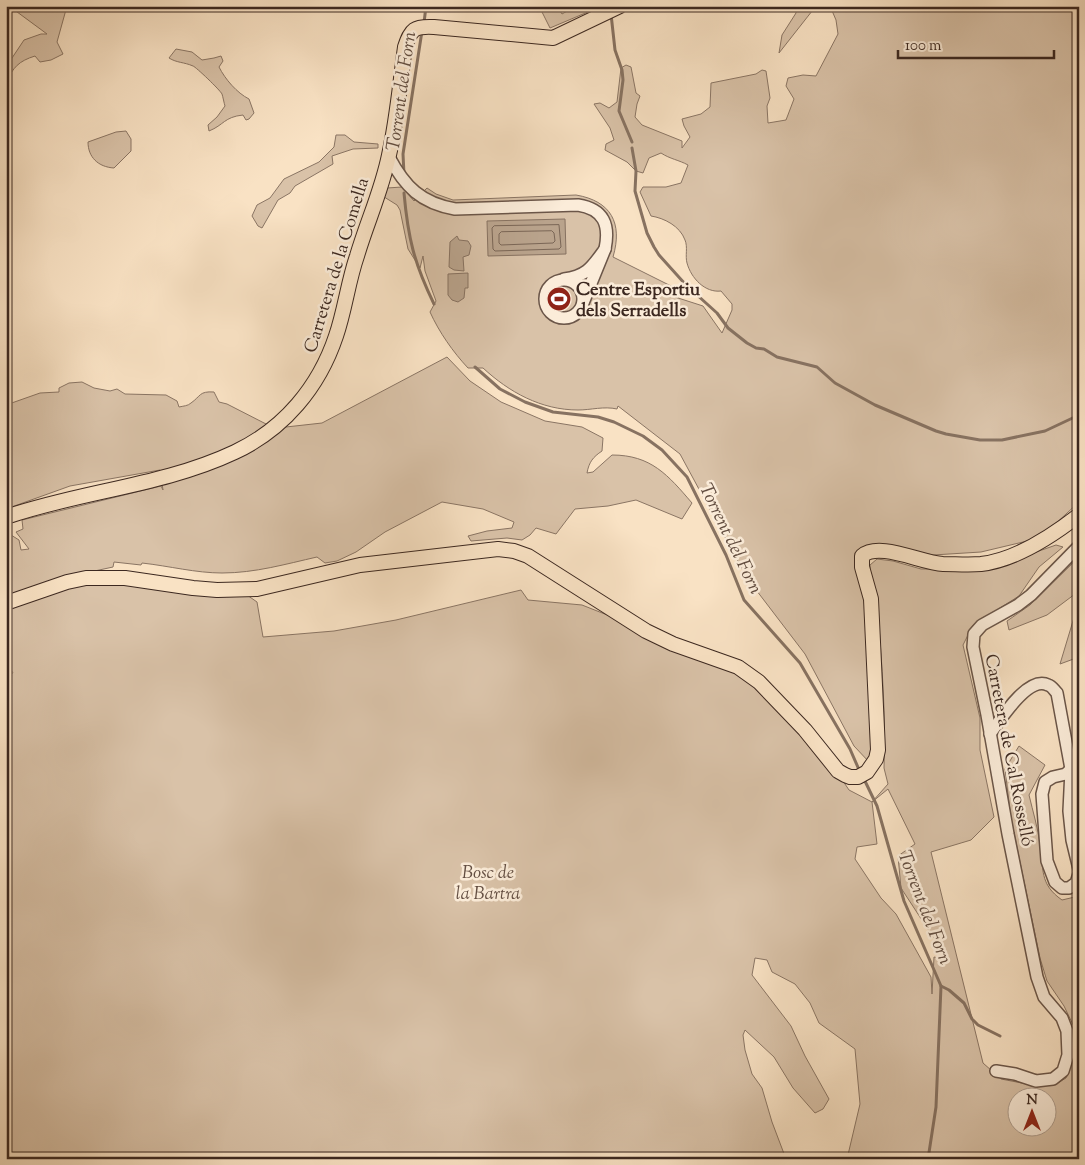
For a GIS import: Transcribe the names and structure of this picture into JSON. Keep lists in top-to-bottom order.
{
  "streets": {
    "main road": ["Carretera de la Comella"],
    "street": ["Carretera de Cal Rosselló"]
  },
  "water": ["Torrent del Forn"],
  "parks": ["Bosc de la Bartra"],
  "places": {
    "sports": ["Centre Esportiu dels Serradells"]
  },
  "scale_bar": "100 m",
  "north": "top"
}
